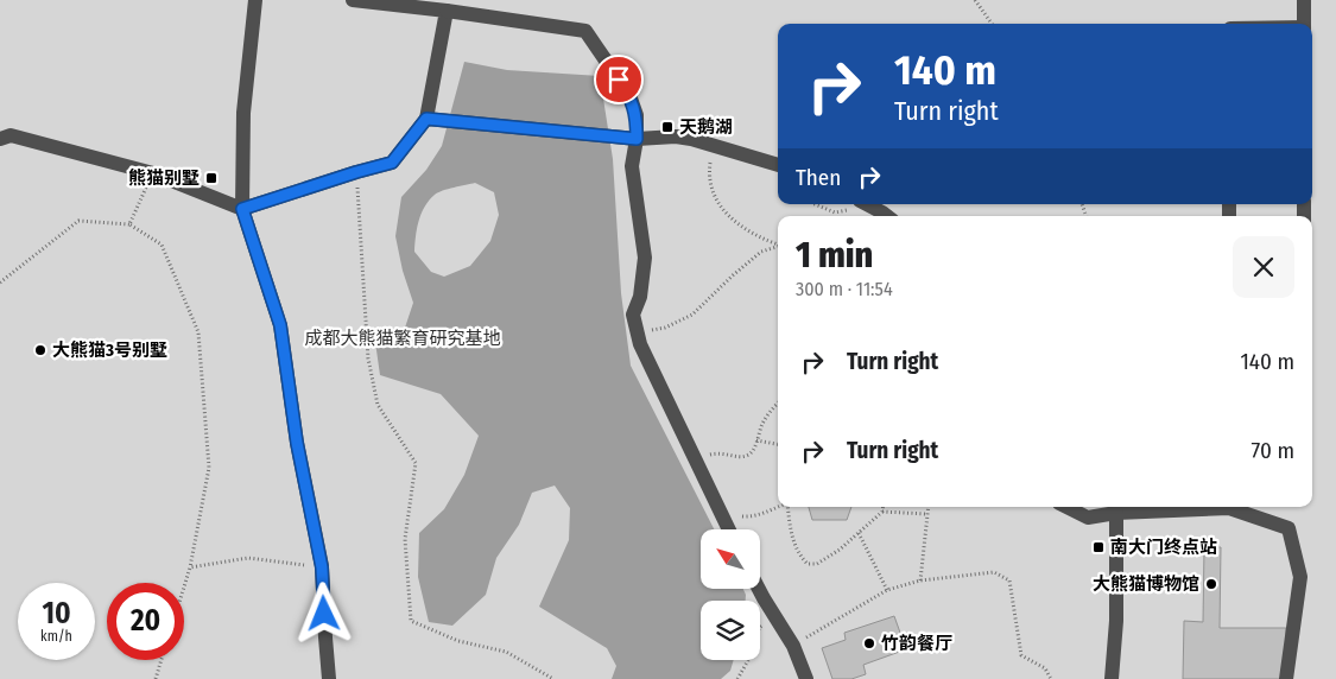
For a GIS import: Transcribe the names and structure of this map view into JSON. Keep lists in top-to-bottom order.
{
  "parks": ["成都大熊猫繁育研究基地"],
  "places": {
    "transit": ["天鹅湖", "熊猫别墅", "南大门终点站"],
    "other": ["大熊猫3号别墅", "大熊猫博物馆", "竹韵餐厅"]
  },
  "north": "top left",
  "page": {
    "turn": ["140 m", "Turn right"],
    "then": "Then",
    "heading": ["1 min", "300 m · 11:54"],
    "list": [
      {
        "name": "Turn right",
        "value": "140 m"
      },
      {
        "name": "Turn right",
        "value": "70 m"
      }
    ],
    "speed": "10 km/h",
    "limit": "20"
  }
}
